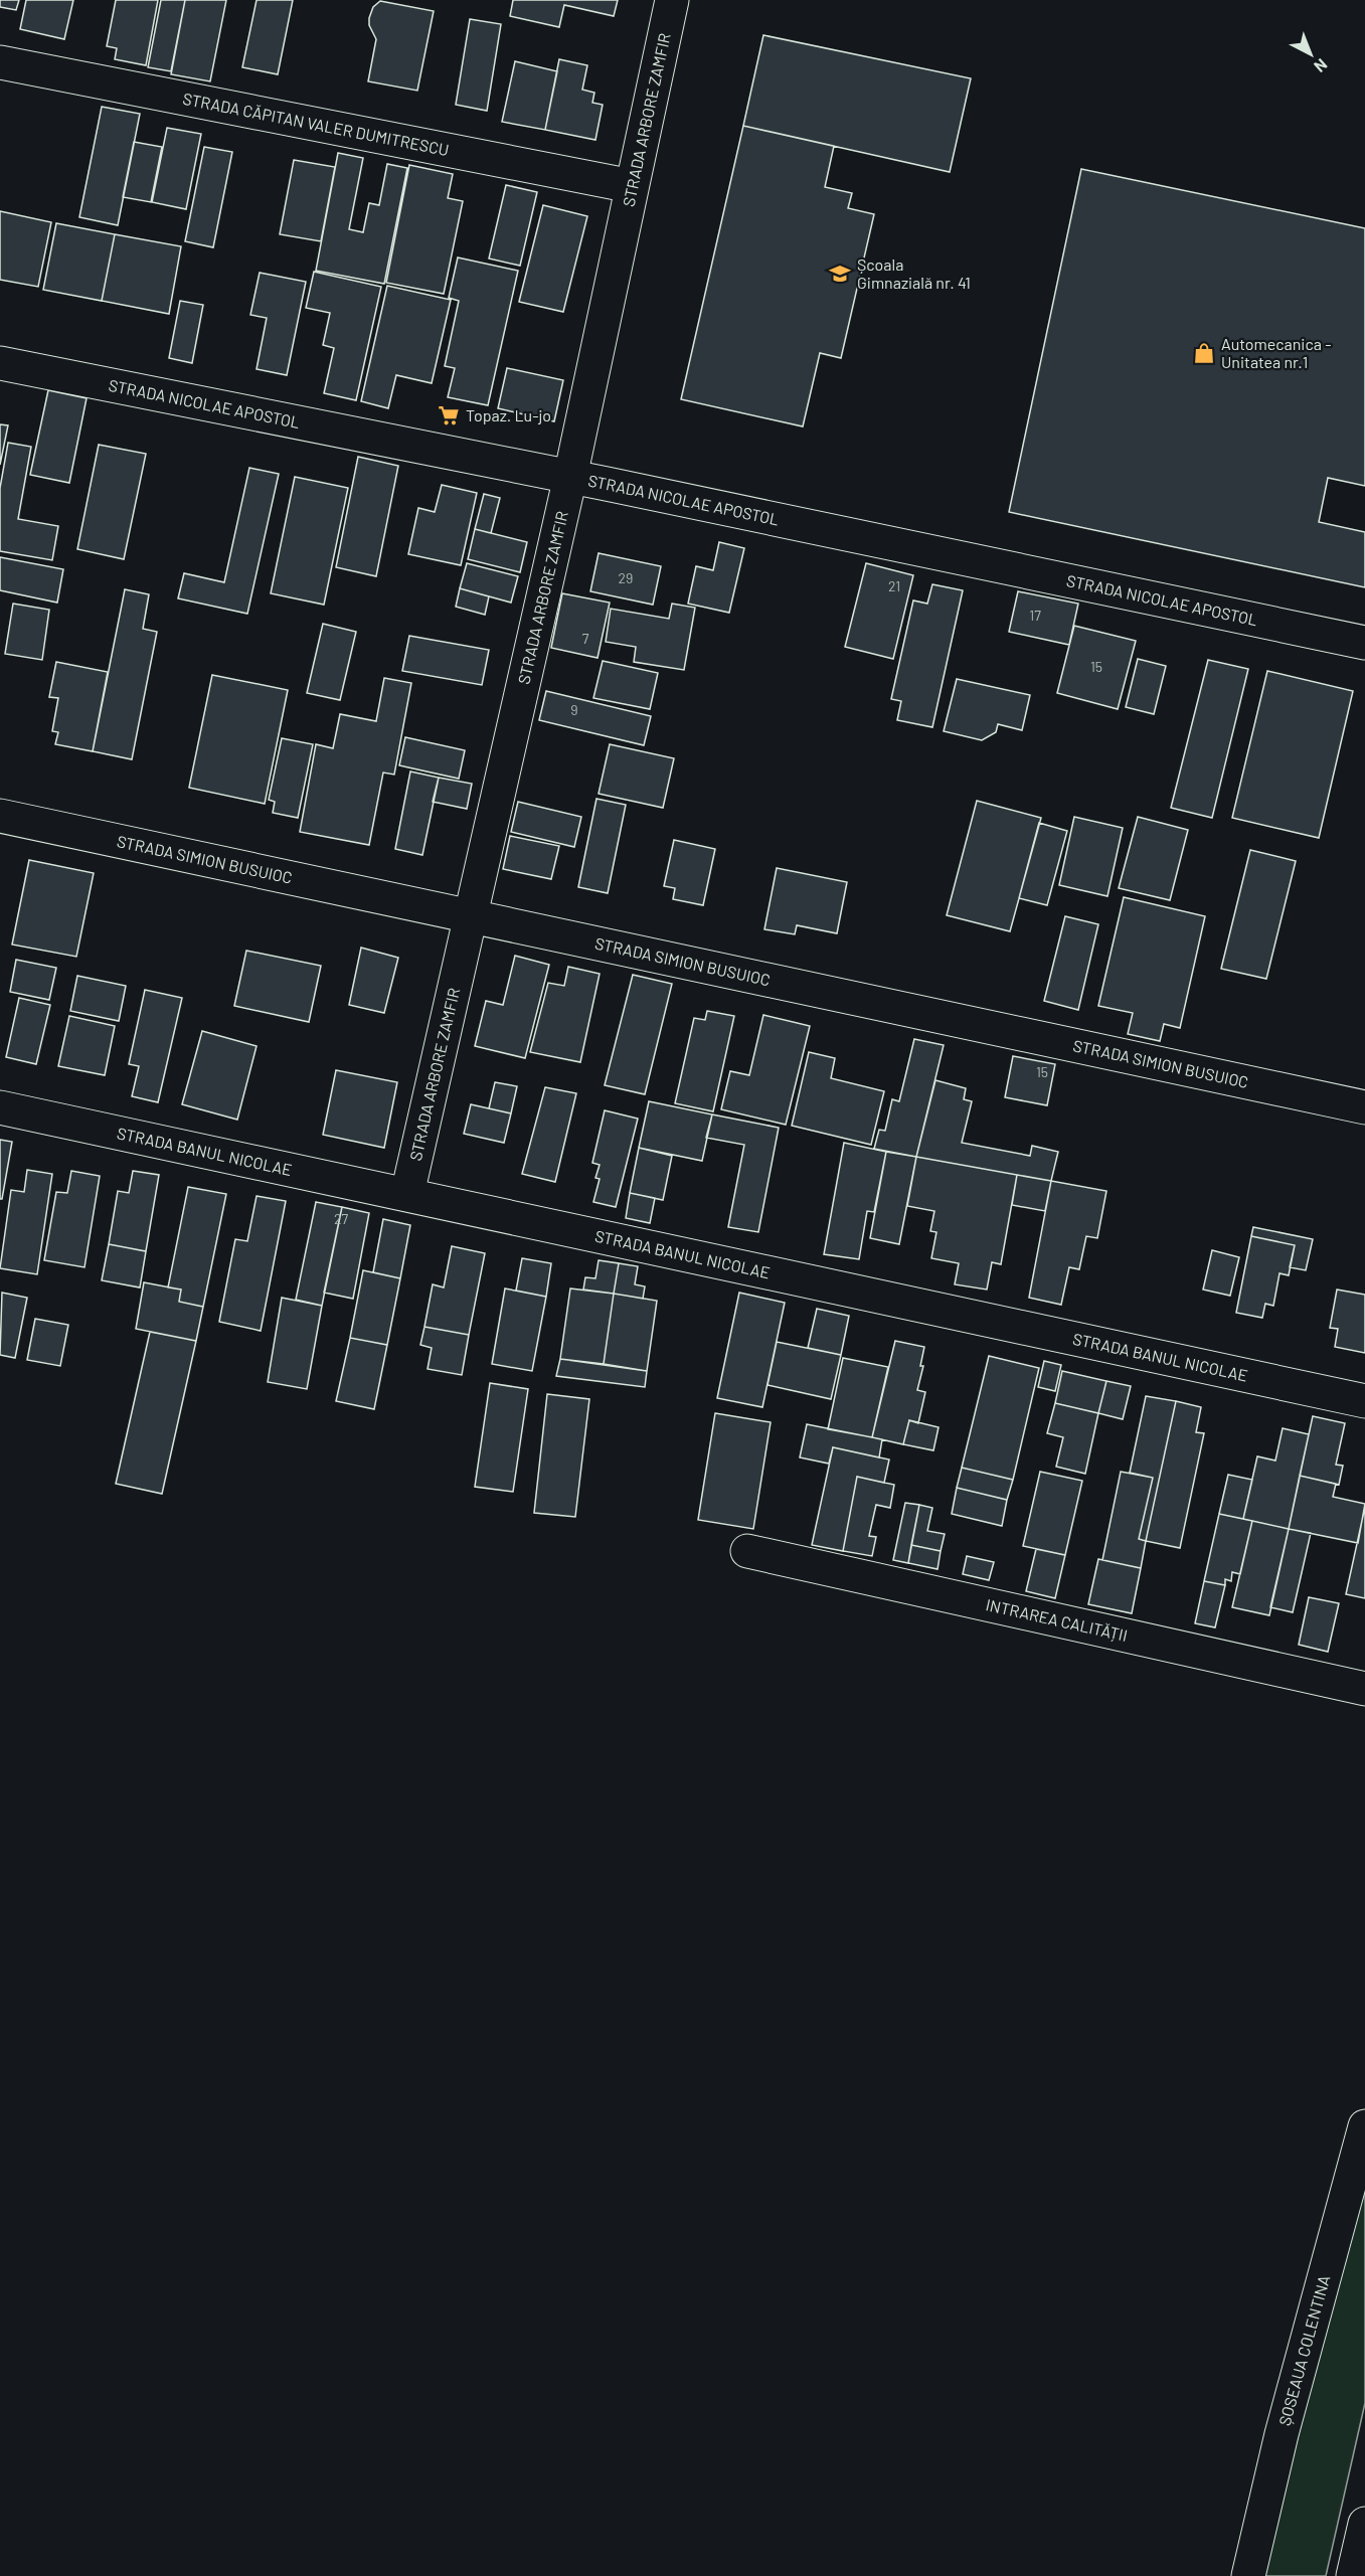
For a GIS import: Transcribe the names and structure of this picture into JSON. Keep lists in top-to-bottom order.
{
  "streets": {
    "main road": [
      "STRADA ARBORE ZAMFIR",
      "STRADA CĂPITAN VALER DUMITRESCU",
      "STRADA NICOLAE APOSTOL",
      "STRADA SIMION BUSUIOC",
      "STRADA BANUL NICOLAE",
      "INTRAREA CALITĂȚII",
      "ȘOSEAUA COLENTINA"
    ]
  },
  "crossings": [
    ["STRADA ARBORE ZAMFIR", "STRADA CĂPITAN VALER DUMITRESCU"],
    ["STRADA ARBORE ZAMFIR", "STRADA NICOLAE APOSTOL"],
    ["STRADA ARBORE ZAMFIR", "STRADA SIMION BUSUIOC"],
    ["STRADA ARBORE ZAMFIR", "STRADA BANUL NICOLAE"]
  ],
  "places": {
    "school or university": ["Școala Gimnazială nr. 41"],
    "shop": ["Automecanica - Unitatea nr.1"],
    "supermarket": ["Topaz. Lu-jo"]
  },
  "house_numbers": [
    "29",
    "21",
    "17",
    "7",
    "15",
    "9",
    "15",
    "27"
  ],
  "north": "bottom right"
}
